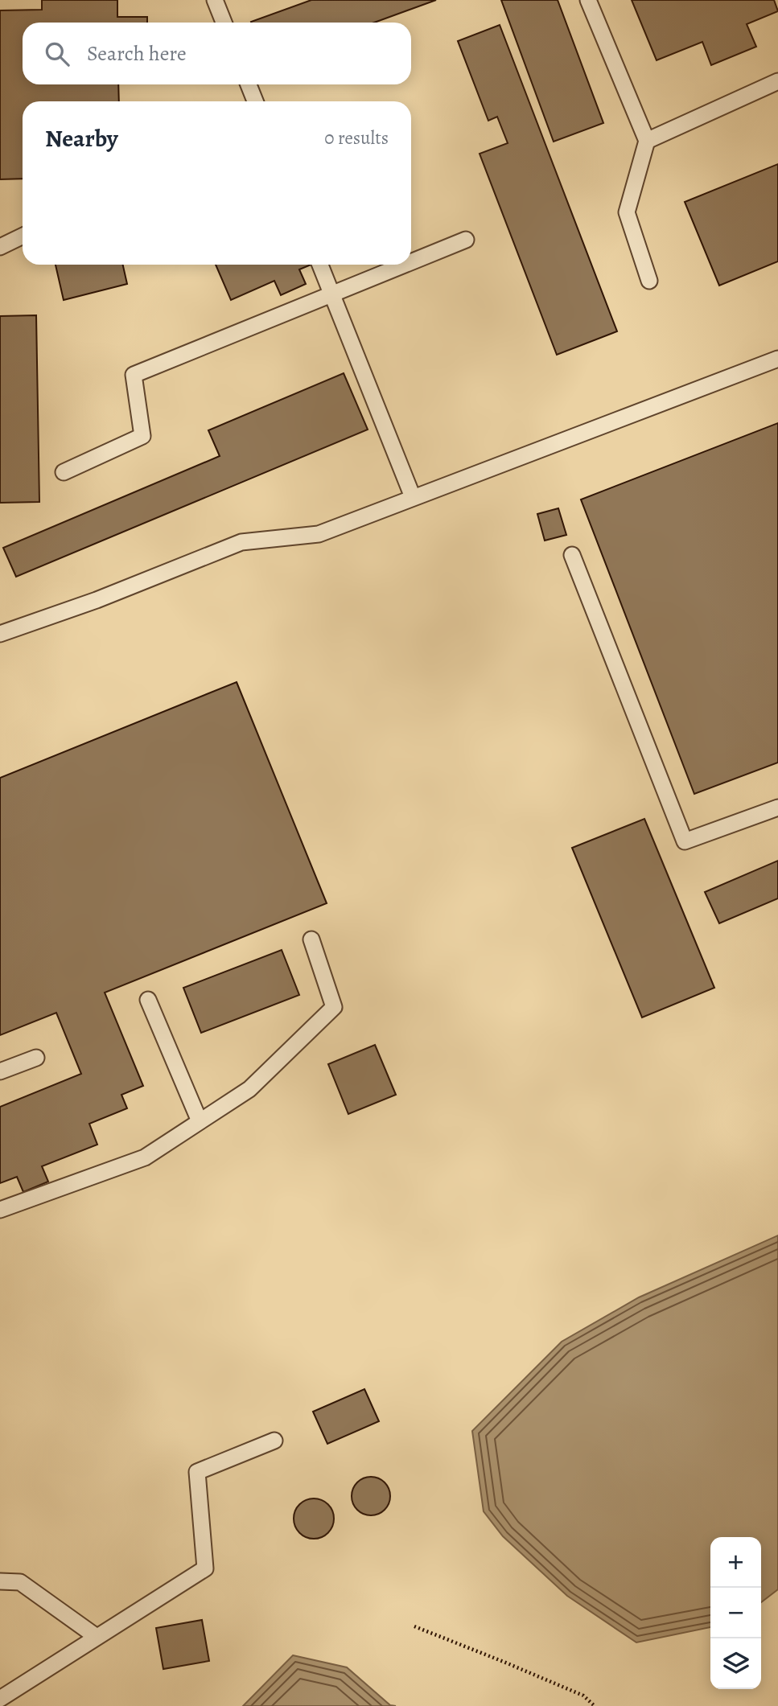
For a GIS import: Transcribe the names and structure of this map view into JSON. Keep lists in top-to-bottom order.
{
  "page": {
    "search": "Search here",
    "heading": ["Nearby", "0 results"],
    "map_buttons": ["+", "−"]
  }
}
